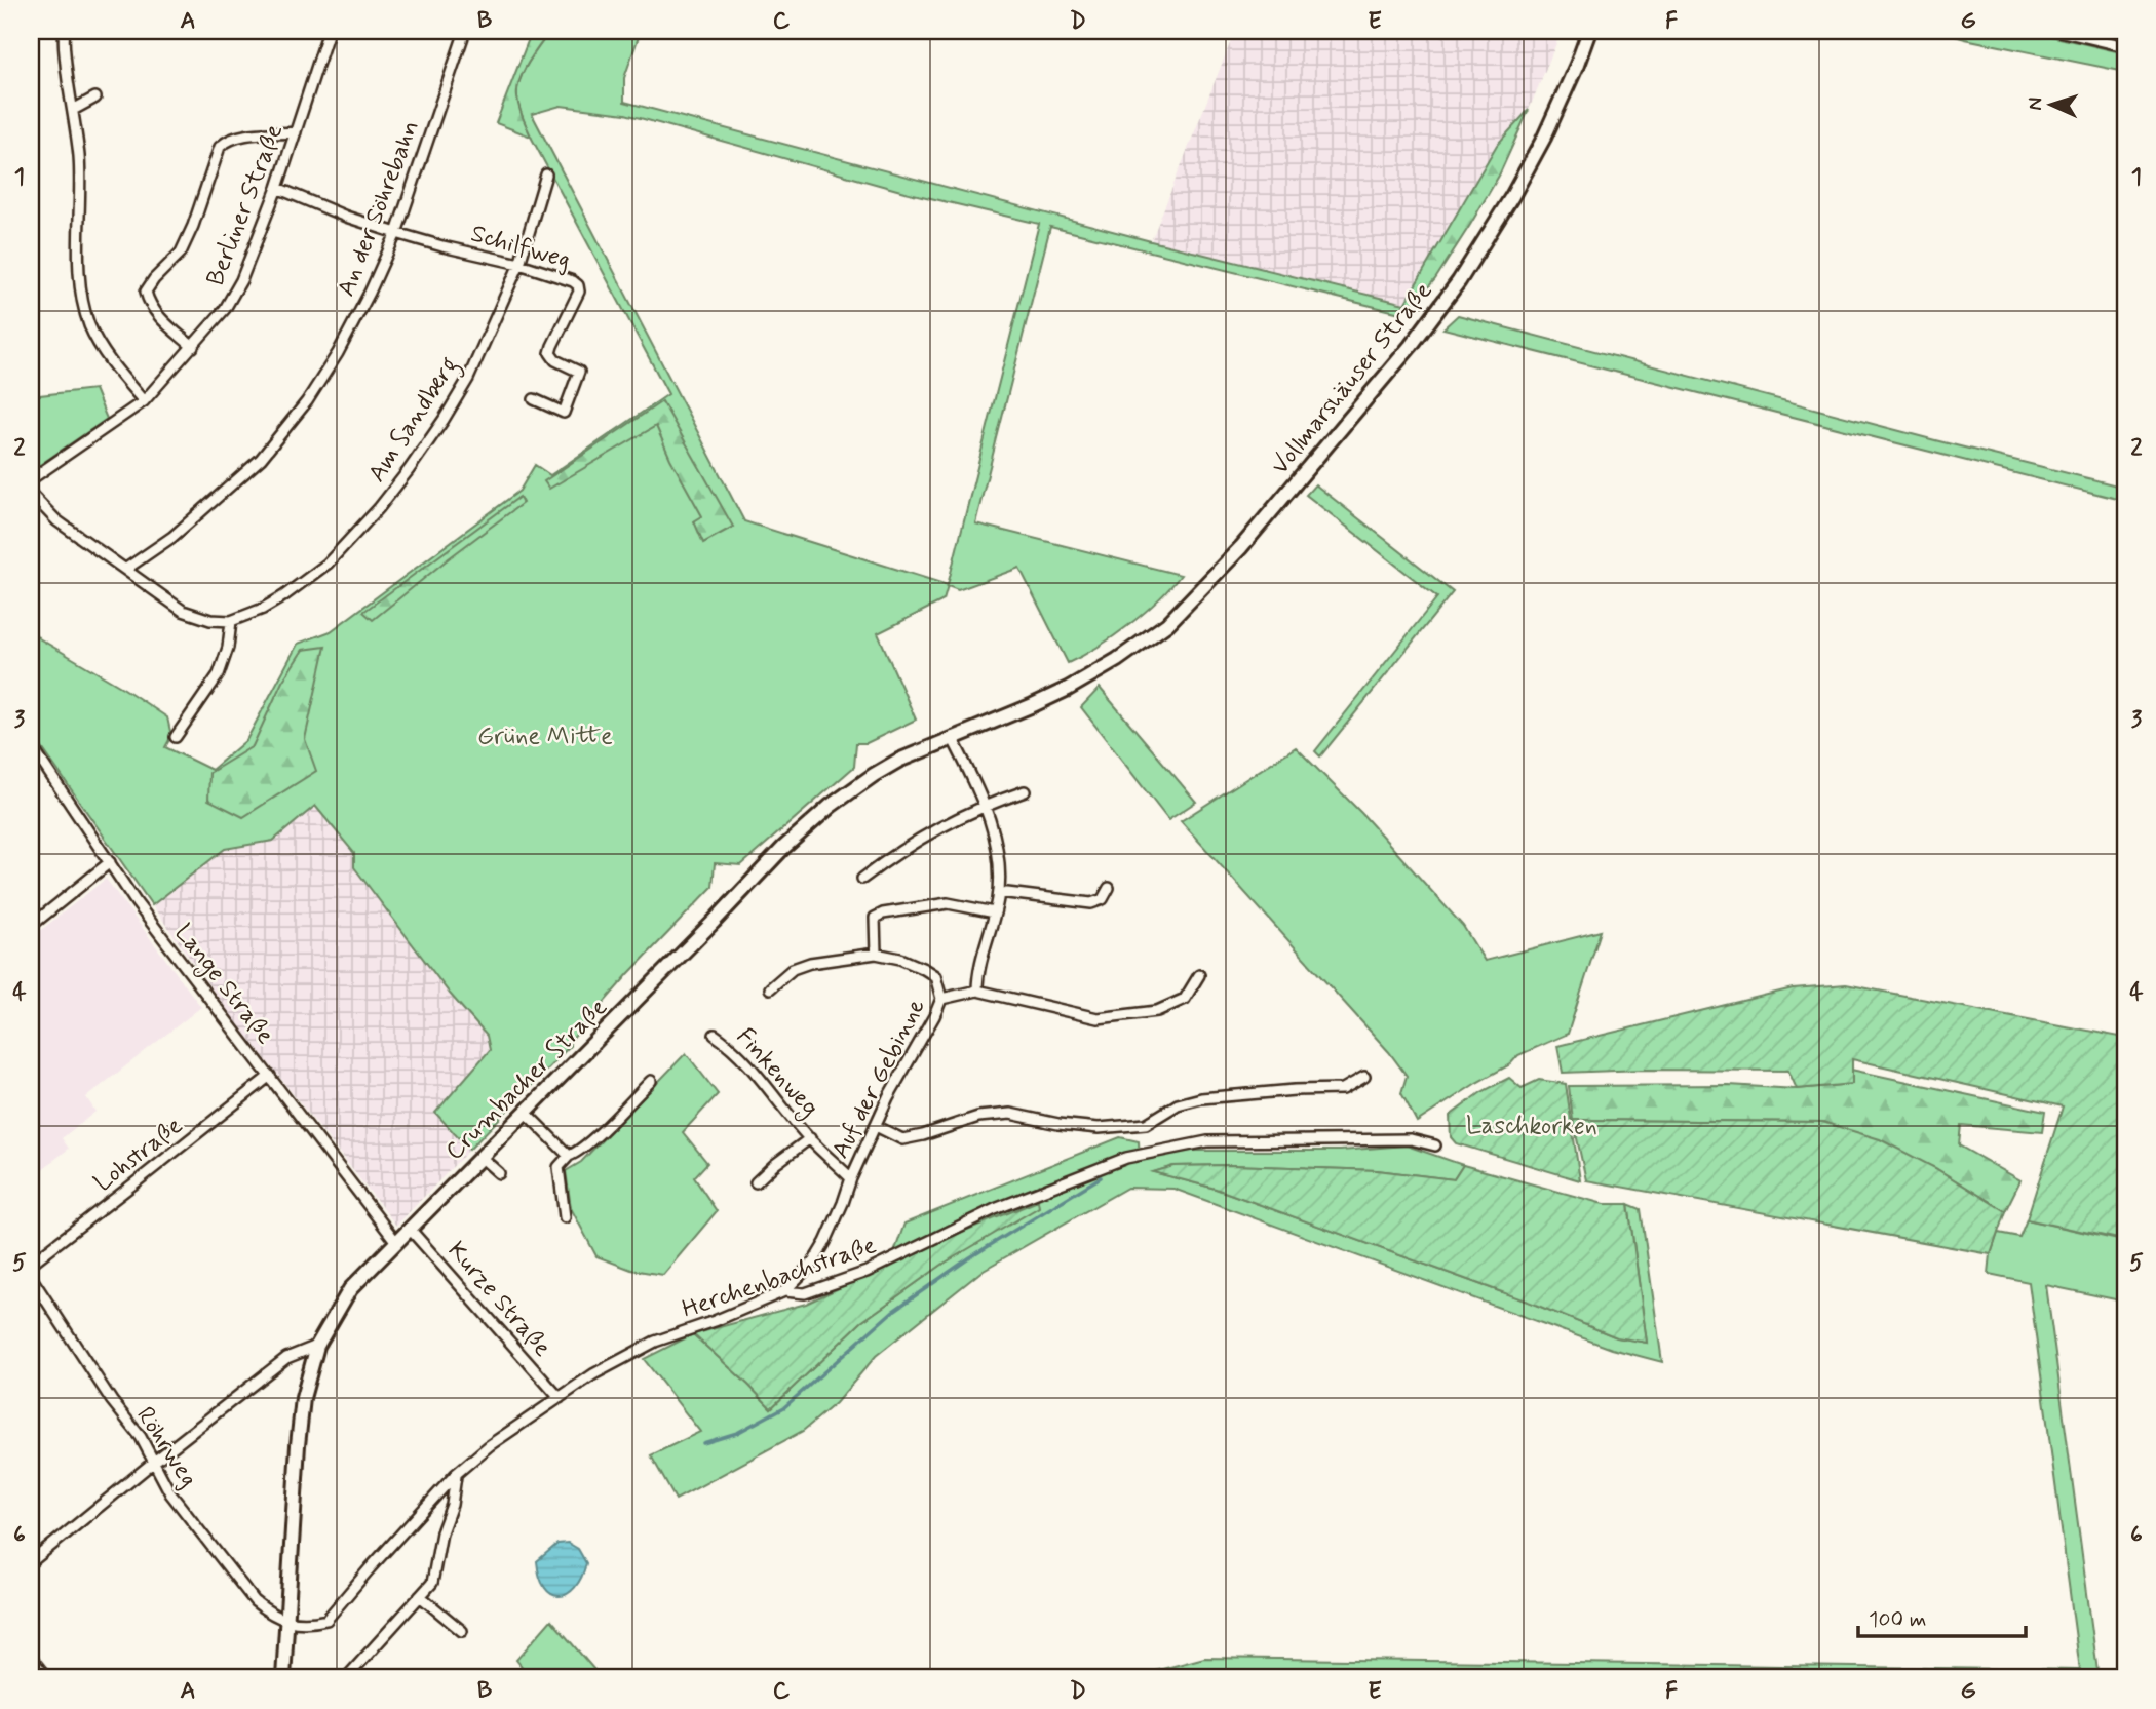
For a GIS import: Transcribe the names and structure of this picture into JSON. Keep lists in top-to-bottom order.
{
  "streets": {
    "main road": ["Vollmarshäuser Straße", "Crumbacher Straße"],
    "street": [
      "Berliner Straße",
      "An der Söhrebahn",
      "Schilfweg",
      "Am Sandberg",
      "Lange Straße",
      "Finkenweg",
      "Auf der Gebinne",
      "Lohstraße",
      "Herchenbachstraße",
      "Kurze Straße",
      "Röhrweg"
    ]
  },
  "crossings": [
    ["Berliner Straße", "Schilfweg"],
    ["An der Söhrebahn", "Schilfweg"],
    ["Schilfweg", "Am Sandberg"],
    ["Vollmarshäuser Straße", "Crumbacher Straße"],
    ["Lange Straße", "Crumbacher Straße"],
    ["Lange Straße", "Lohstraße"],
    ["Finkenweg", "Auf der Gebinne"],
    ["Crumbacher Straße", "Herchenbachstraße"],
    ["Crumbacher Straße", "Kurze Straße"],
    ["Crumbacher Straße", "Röhrweg"],
    ["Herchenbachstraße", "Kurze Straße"],
    ["Herchenbachstraße", "Röhrweg"]
  ],
  "parks": ["Grüne Mitte", "Laschkorken"],
  "scale_bar": "100 m",
  "north": "left",
  "grid": {
    "columns": [
      "A",
      "B",
      "C",
      "D",
      "E",
      "F",
      "G"
    ],
    "rows": [
      "1",
      "2",
      "3",
      "4",
      "5",
      "6"
    ]
  }
}
